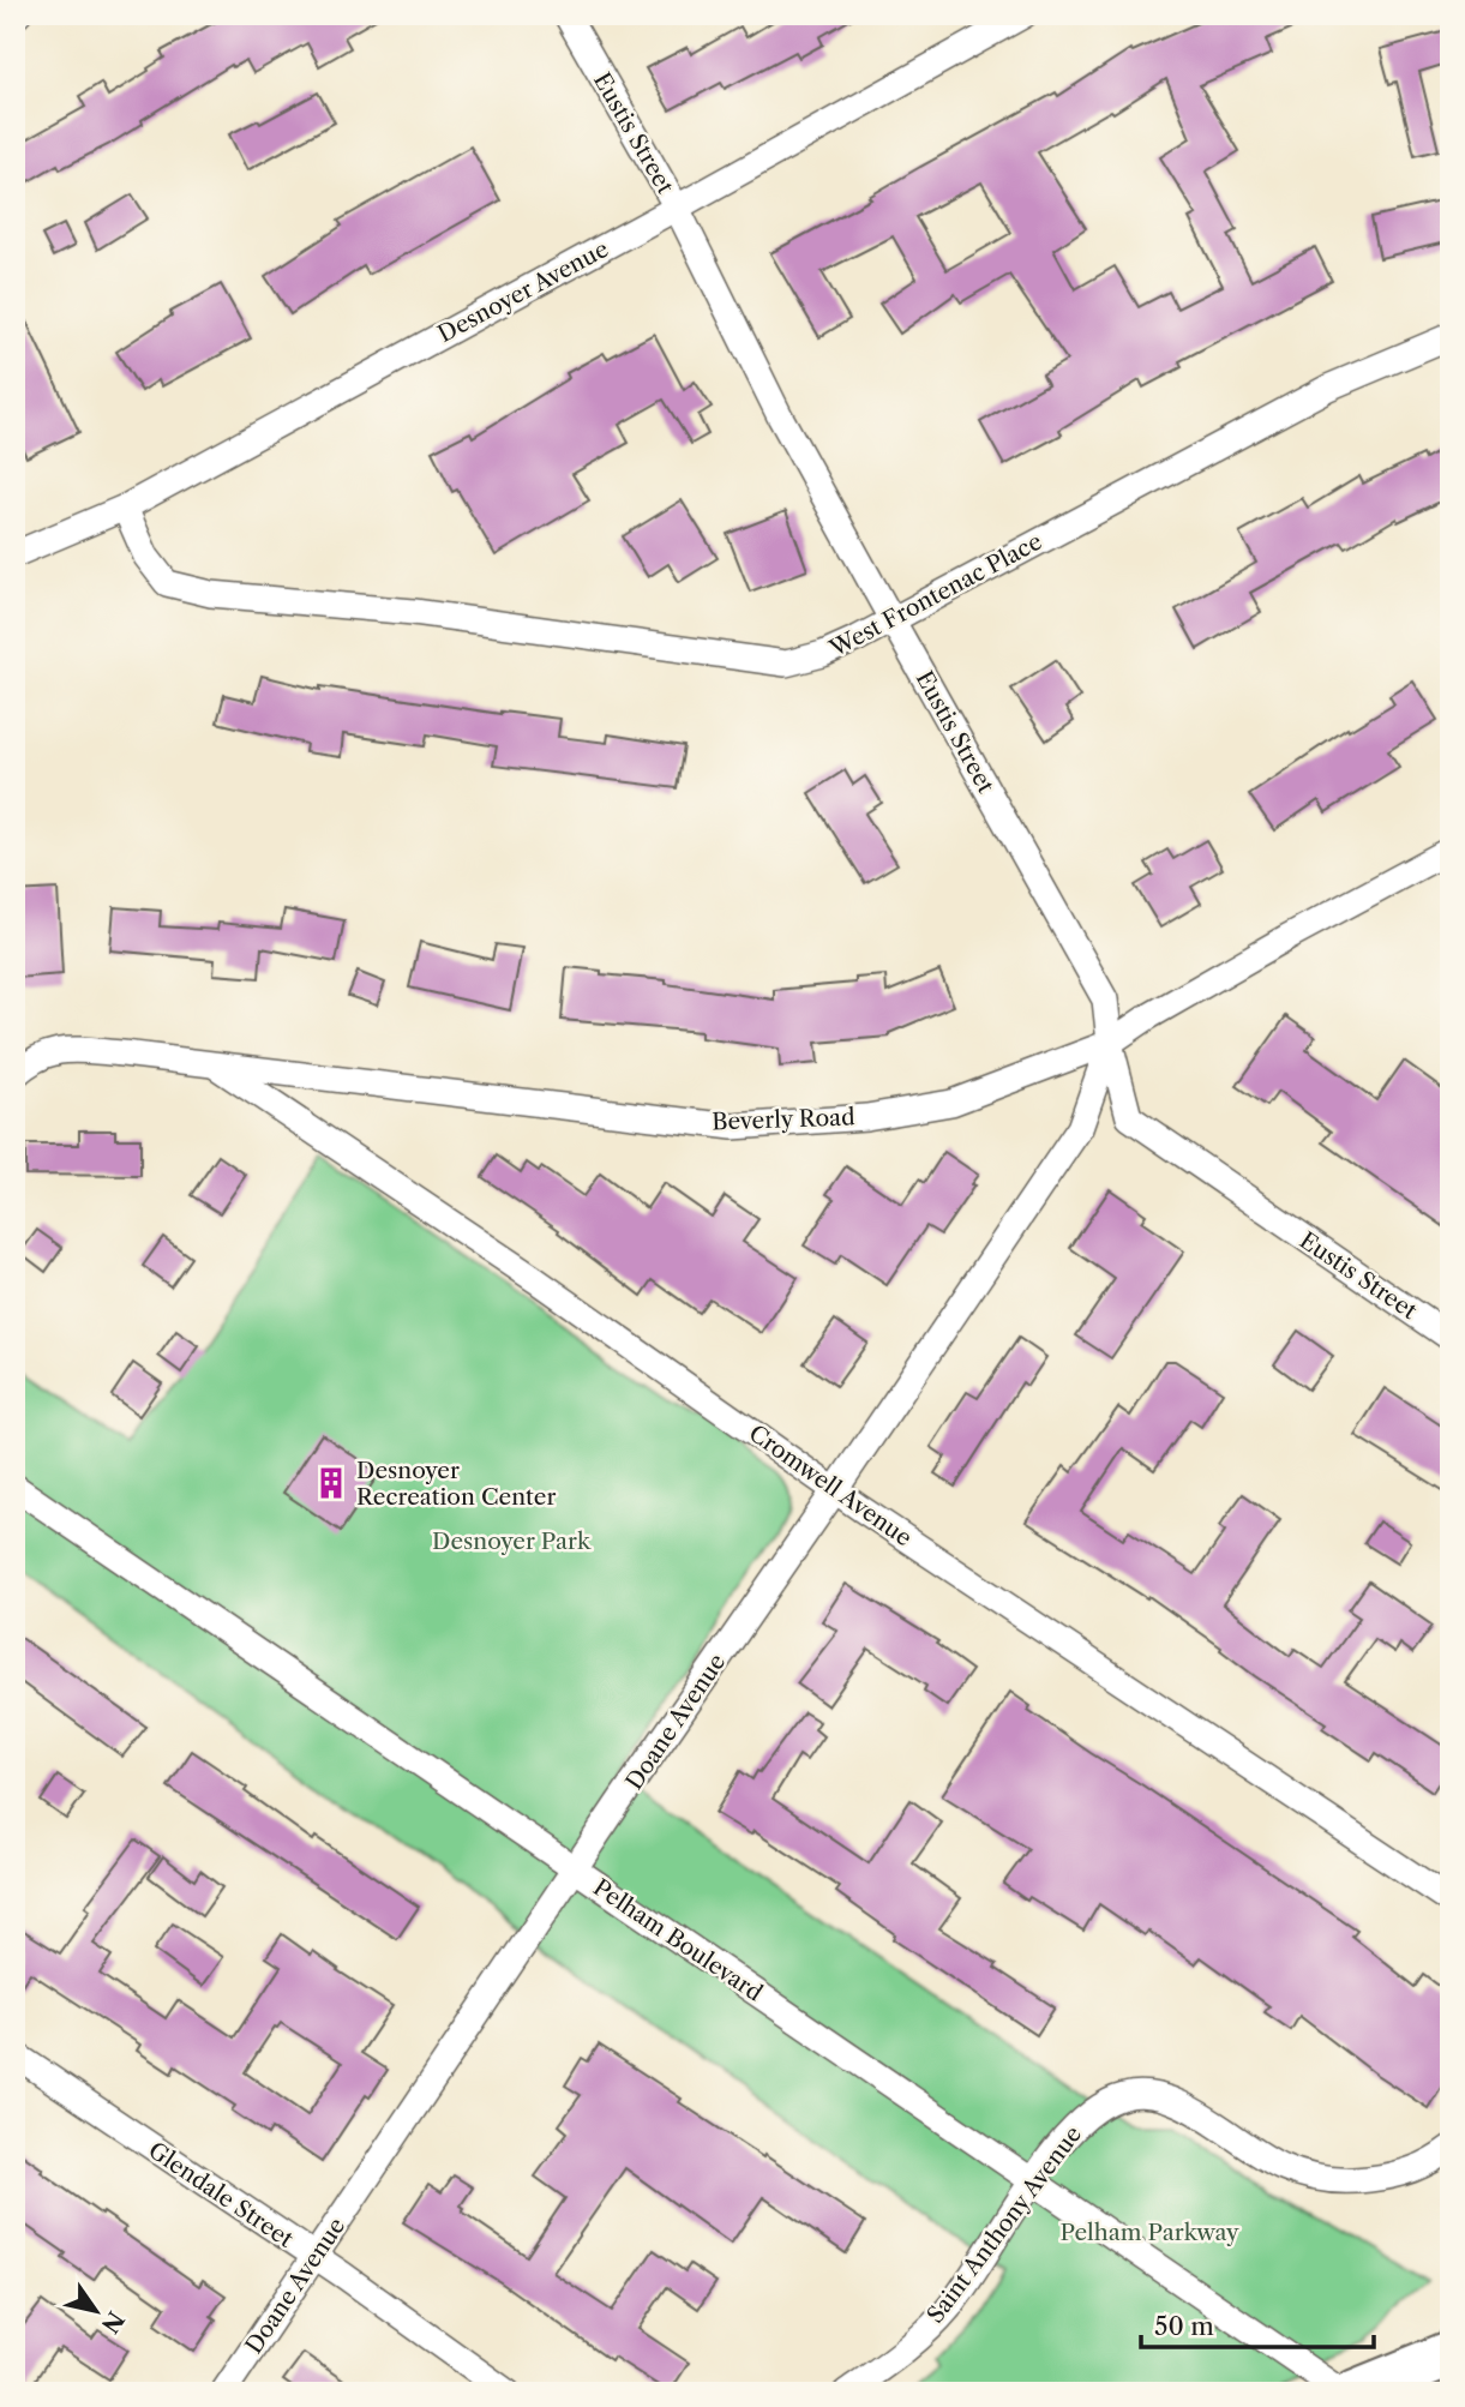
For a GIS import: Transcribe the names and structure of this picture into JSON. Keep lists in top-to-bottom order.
{
  "streets": {
    "street": [
      "Eustis Street",
      "Desnoyer Avenue",
      "West Frontenac Place",
      "Beverly Road",
      "Cromwell Avenue",
      "Doane Avenue",
      "Pelham Boulevard",
      "Glendale Street",
      "Saint Anthony Avenue"
    ]
  },
  "crossings": [
    ["Eustis Street", "Desnoyer Avenue"],
    ["Eustis Street", "West Frontenac Place"],
    ["Eustis Street", "Beverly Road"],
    ["Eustis Street", "Doane Avenue"],
    ["Desnoyer Avenue", "West Frontenac Place"],
    ["Beverly Road", "Cromwell Avenue"],
    ["Beverly Road", "Doane Avenue"],
    ["Cromwell Avenue", "Doane Avenue"],
    ["Doane Avenue", "Pelham Boulevard"],
    ["Doane Avenue", "Glendale Street"],
    ["Pelham Boulevard", "Saint Anthony Avenue"]
  ],
  "parks": ["Desnoyer Park", "Pelham Parkway"],
  "places": {
    "building": ["Desnoyer Recreation Center"]
  },
  "scale_bar": "50 m",
  "north": "bottom right"
}
